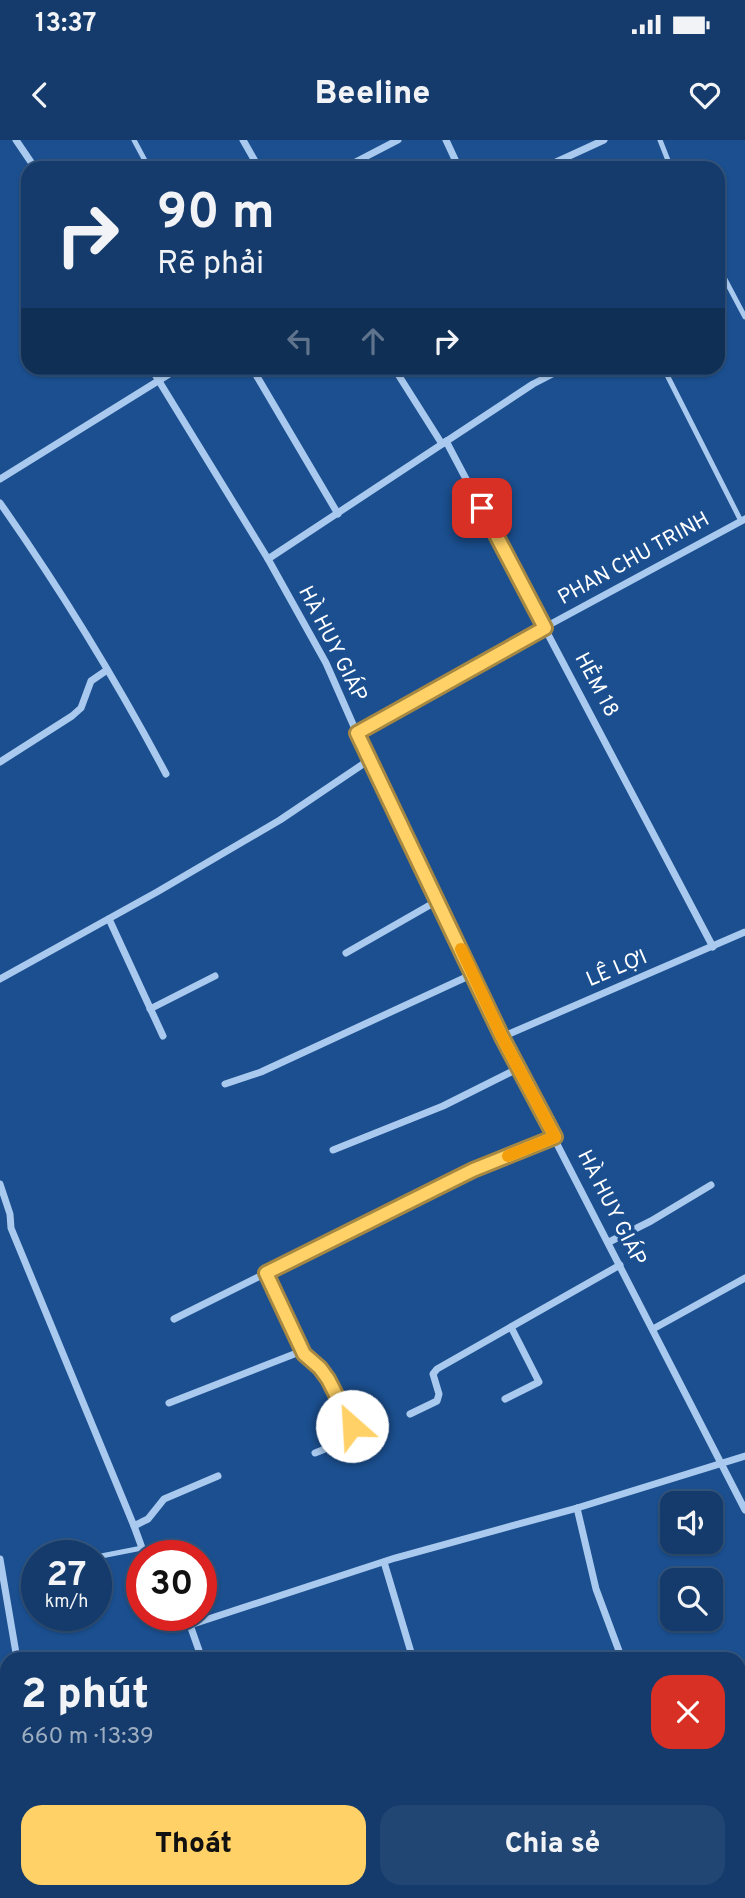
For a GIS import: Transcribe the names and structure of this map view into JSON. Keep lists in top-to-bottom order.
{
  "streets": {
    "street": [
      "PHAN CHU TRINH",
      "HÀ HUY GIÁP",
      "HẺM 18",
      "LÊ LỢI"
    ]
  },
  "crossings": [
    ["PHAN CHU TRINH", "HÀ HUY GIÁP"],
    ["PHAN CHU TRINH", "HẺM 18"],
    ["HÀ HUY GIÁP", "LÊ LỢI"],
    ["HẺM 18", "LÊ LỢI"]
  ],
  "page": {
    "status": "13:37",
    "header": "Beeline",
    "turn": ["90 m", "Rẽ phải"],
    "speed": "27 km/h",
    "limit": "30",
    "heading": ["2 phút", "660 m · 13:39"],
    "buttons": ["Thoát", "Chia sẻ"]
  }
}
